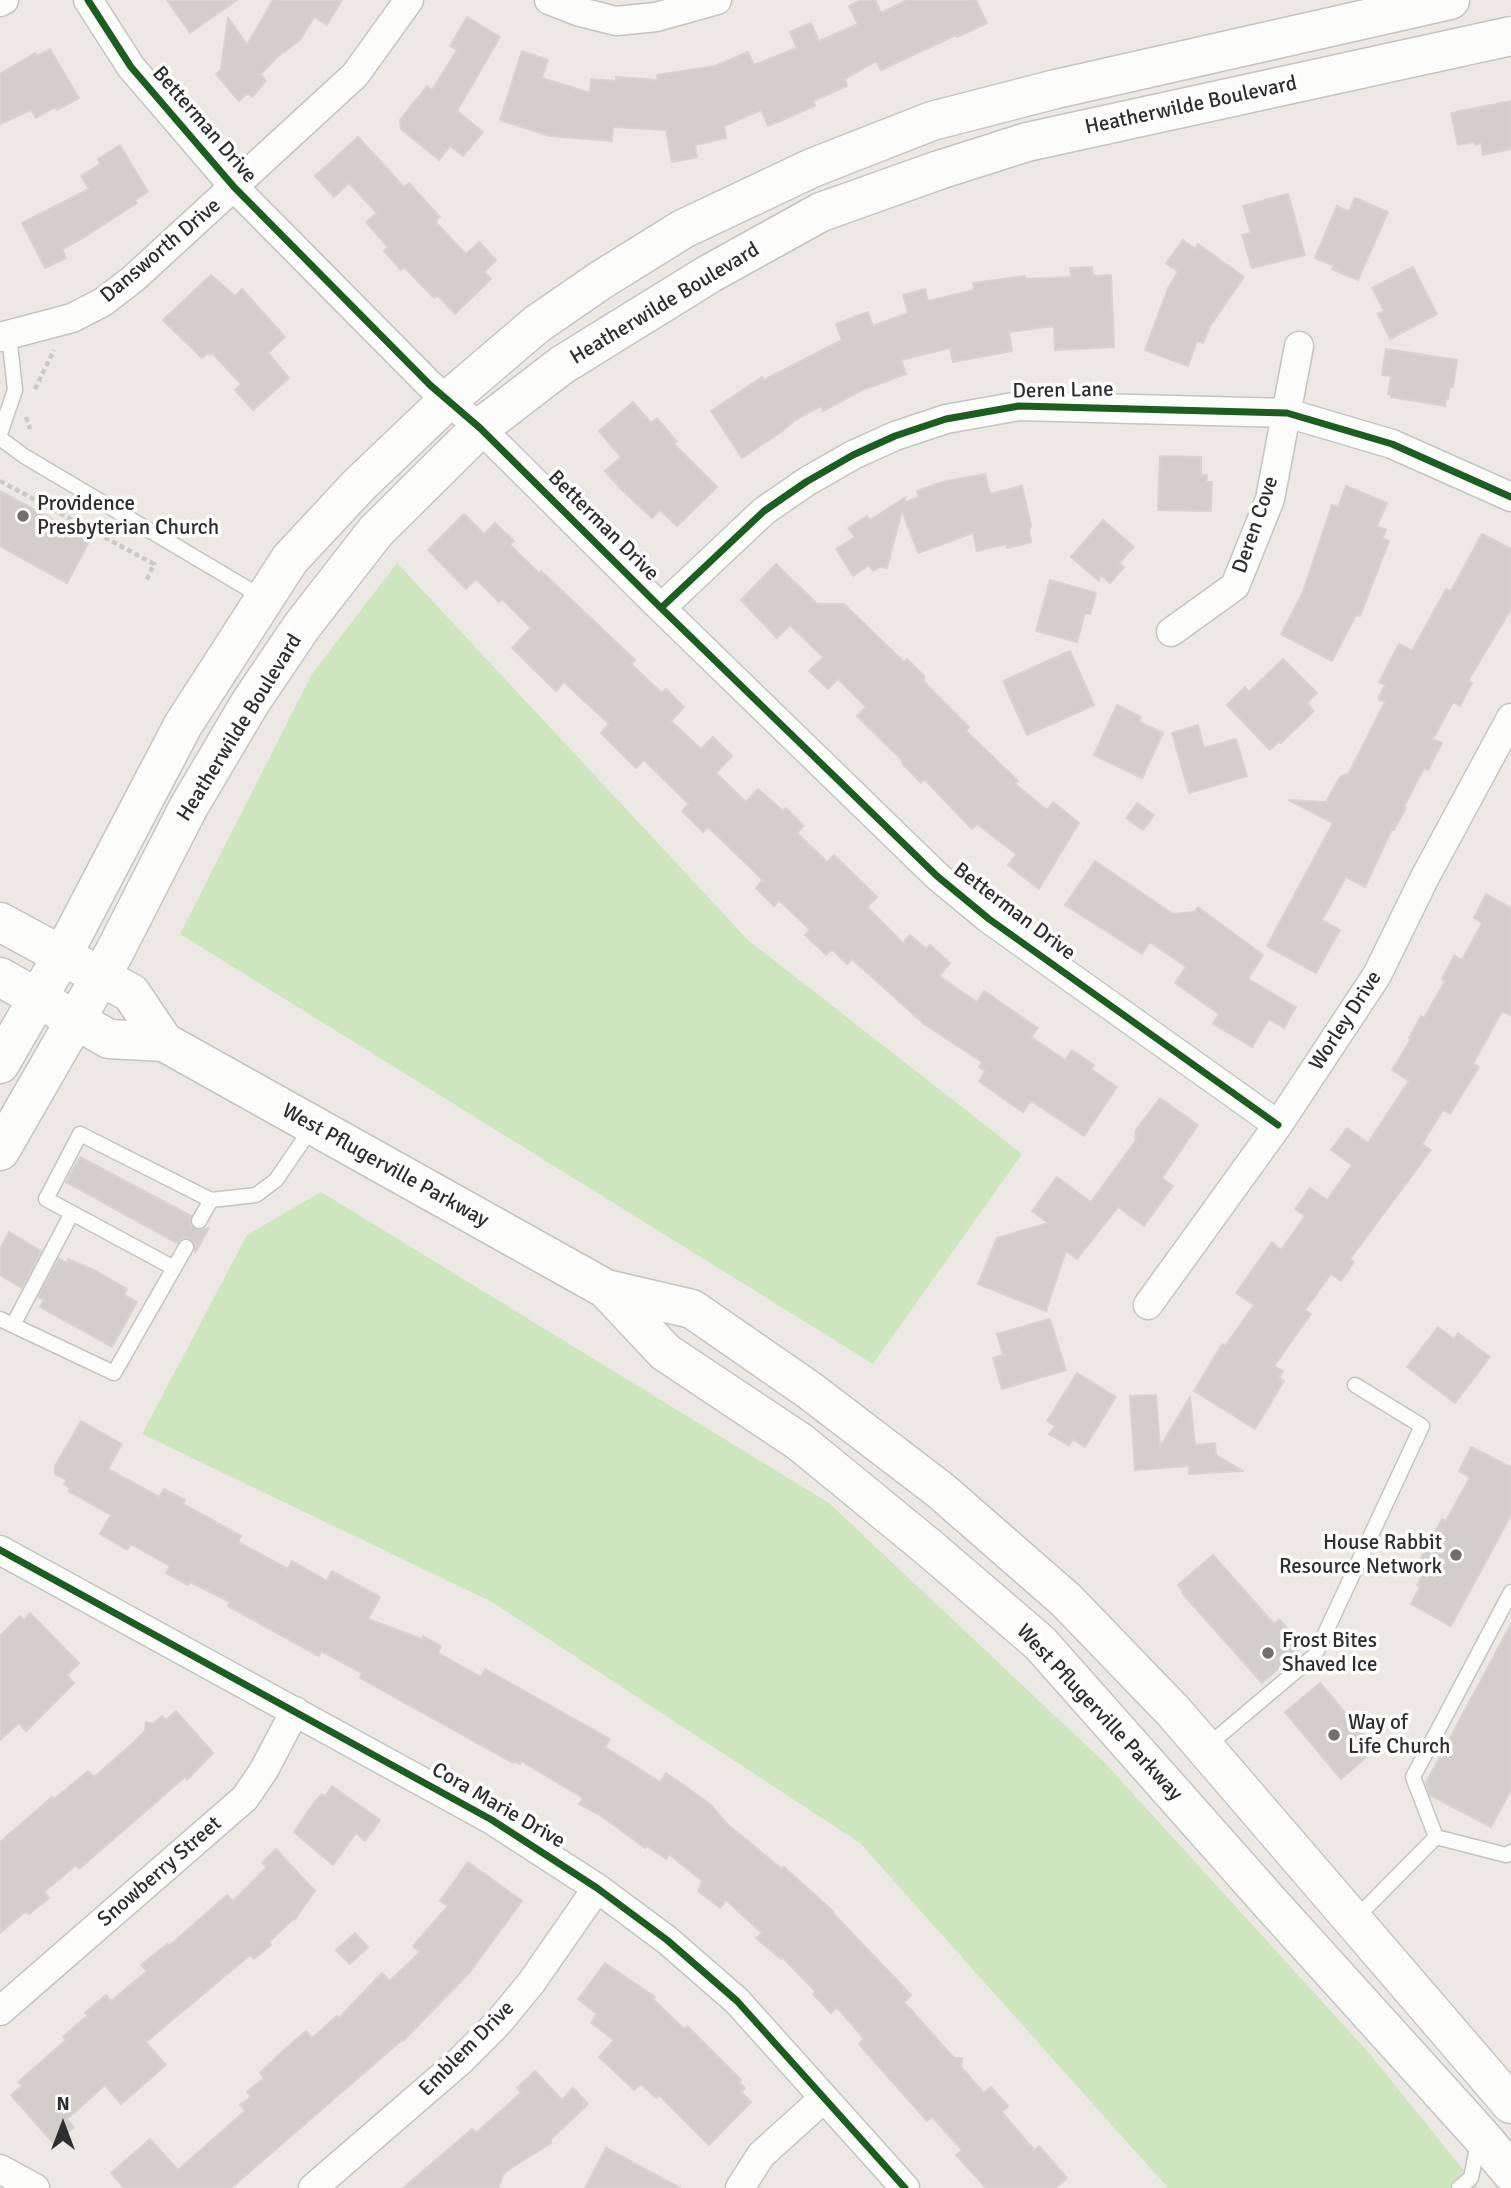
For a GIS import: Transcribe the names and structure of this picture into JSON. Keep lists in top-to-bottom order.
{
  "streets": {
    "main road": ["Heatherwilde Boulevard", "West Pflugerville Parkway"],
    "street": [
      "Betterman Drive",
      "Dansworth Drive",
      "Deren Lane",
      "Deren Cove",
      "Worley Drive",
      "Cora Marie Drive",
      "Snowberry Street",
      "Emblem Drive"
    ]
  },
  "crossings": [
    ["Heatherwilde Boulevard", "Betterman Drive"],
    ["Heatherwilde Boulevard", "West Pflugerville Parkway"],
    ["Betterman Drive", "Dansworth Drive"],
    ["Betterman Drive", "Deren Lane"],
    ["Betterman Drive", "Worley Drive"],
    ["Deren Lane", "Deren Cove"],
    ["Cora Marie Drive", "Snowberry Street"],
    ["Cora Marie Drive", "Emblem Drive"]
  ],
  "places": [
    "Providence Presbyterian Church",
    "House Rabbit Resource Network",
    "Frost Bites Shaved Ice",
    "Way of Life Church"
  ],
  "north": "top"
}
